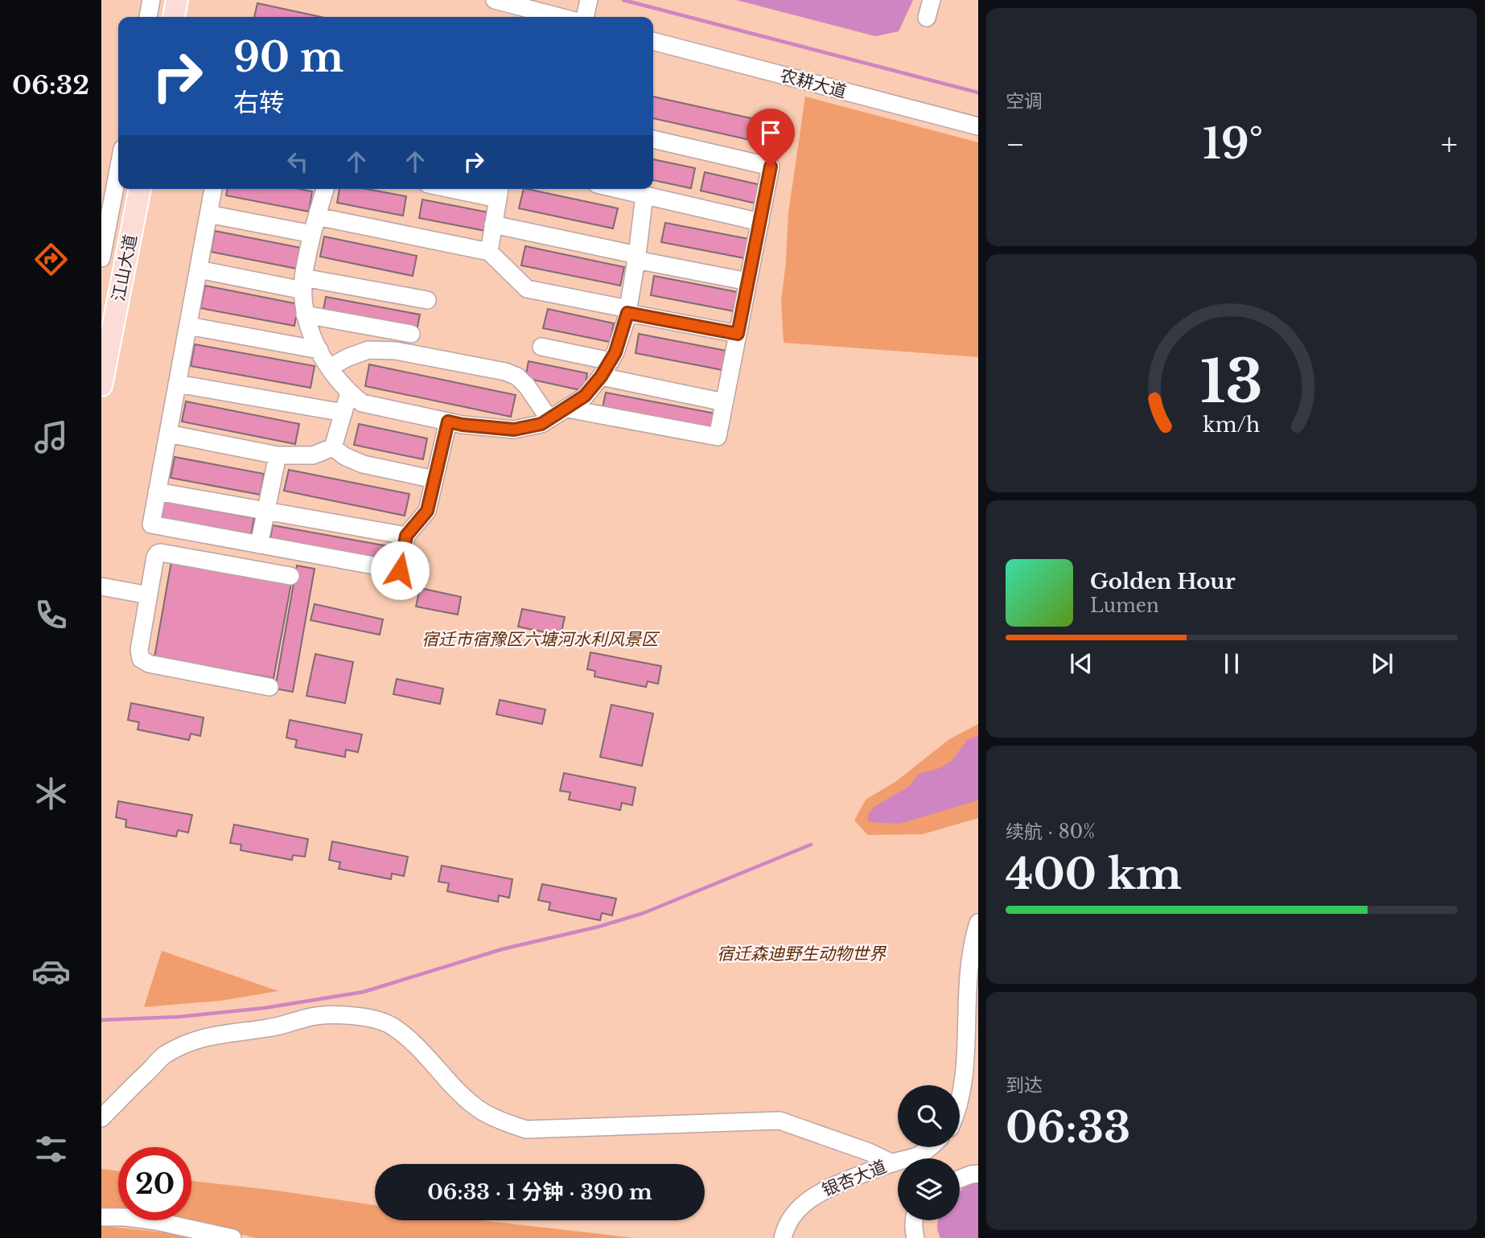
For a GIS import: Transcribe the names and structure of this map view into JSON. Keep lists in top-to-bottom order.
{
  "streets": {
    "main road": ["江山大道"],
    "street": ["农耕大道", "银杏大道"]
  },
  "parks": ["宿迁市宿豫区六塘河水利风景区", "宿迁森迪野生动物世界"],
  "page": {
    "tabs": "06:32",
    "tile": [
      "空调",
      ["续航 · 80%", "400 km"],
      ["到达", "06:33"]
    ],
    "turn": ["90 m", "右转"],
    "heat": ["−", "19°", "+"],
    "song": ["Golden Hour", "Lumen"],
    "limit": "20",
    "trip": "06:33 · 1 分钟 · 390 m",
    "gauge": ["13", "km/h"]
  }
}
